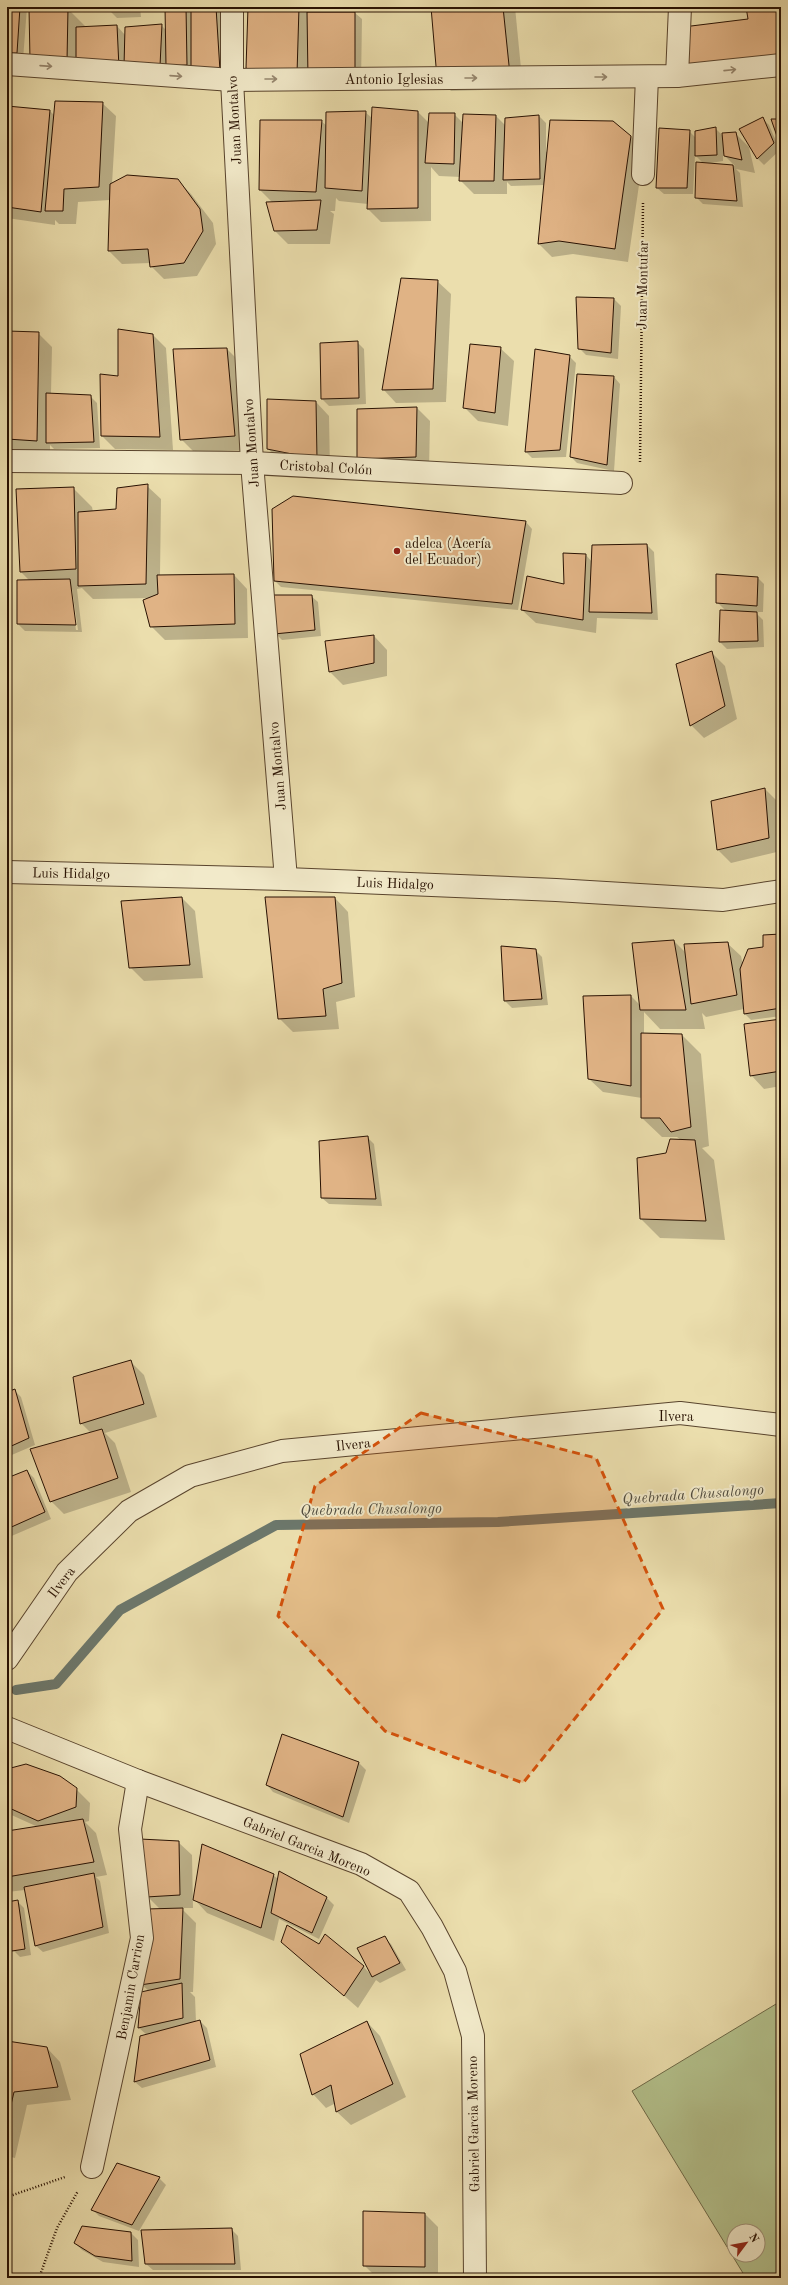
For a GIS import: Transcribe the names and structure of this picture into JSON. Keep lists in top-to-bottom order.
{
  "streets": {
    "street": [
      "Antonio Iglesias",
      "Juan Montalvo",
      "Cristobal Colón",
      "Luis Hidalgo",
      "Ilvera",
      "Gabriel Garcia Moreno",
      "Benjamin Carrion"
    ],
    "path": ["Juan Montufar"]
  },
  "crossings": [
    ["Antonio Iglesias", "Juan Montalvo"],
    ["Juan Montalvo", "Cristobal Colón"],
    ["Juan Montalvo", "Luis Hidalgo"],
    ["Juan Montufar", "Cristobal Colón"],
    ["Gabriel Garcia Moreno", "Benjamin Carrion"]
  ],
  "one_way": ["Antonio Iglesias"],
  "water": ["Quebrada Chusalongo"],
  "places": ["adelca (Acería del Ecuador)"],
  "north": "top right"
}
